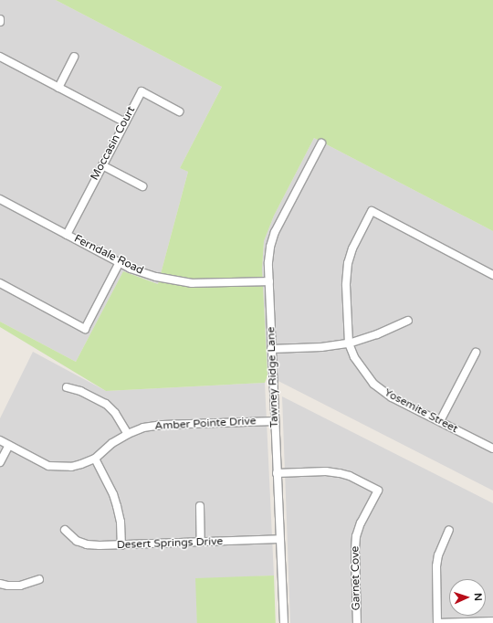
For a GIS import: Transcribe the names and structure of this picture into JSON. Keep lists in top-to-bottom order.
{
  "streets": {
    "street": [
      "Moccasin Court",
      "Ferndale Road",
      "Tawney Ridge Lane",
      "Yosemite Street",
      "Amber Pointe Drive",
      "Desert Springs Drive",
      "Garnet Cove"
    ]
  },
  "crossings": [
    ["Moccasin Court", "Ferndale Road"],
    ["Ferndale Road", "Tawney Ridge Lane"],
    ["Tawney Ridge Lane", "Amber Pointe Drive"],
    ["Tawney Ridge Lane", "Desert Springs Drive"],
    ["Tawney Ridge Lane", "Garnet Cove"]
  ],
  "north": "right"
}
